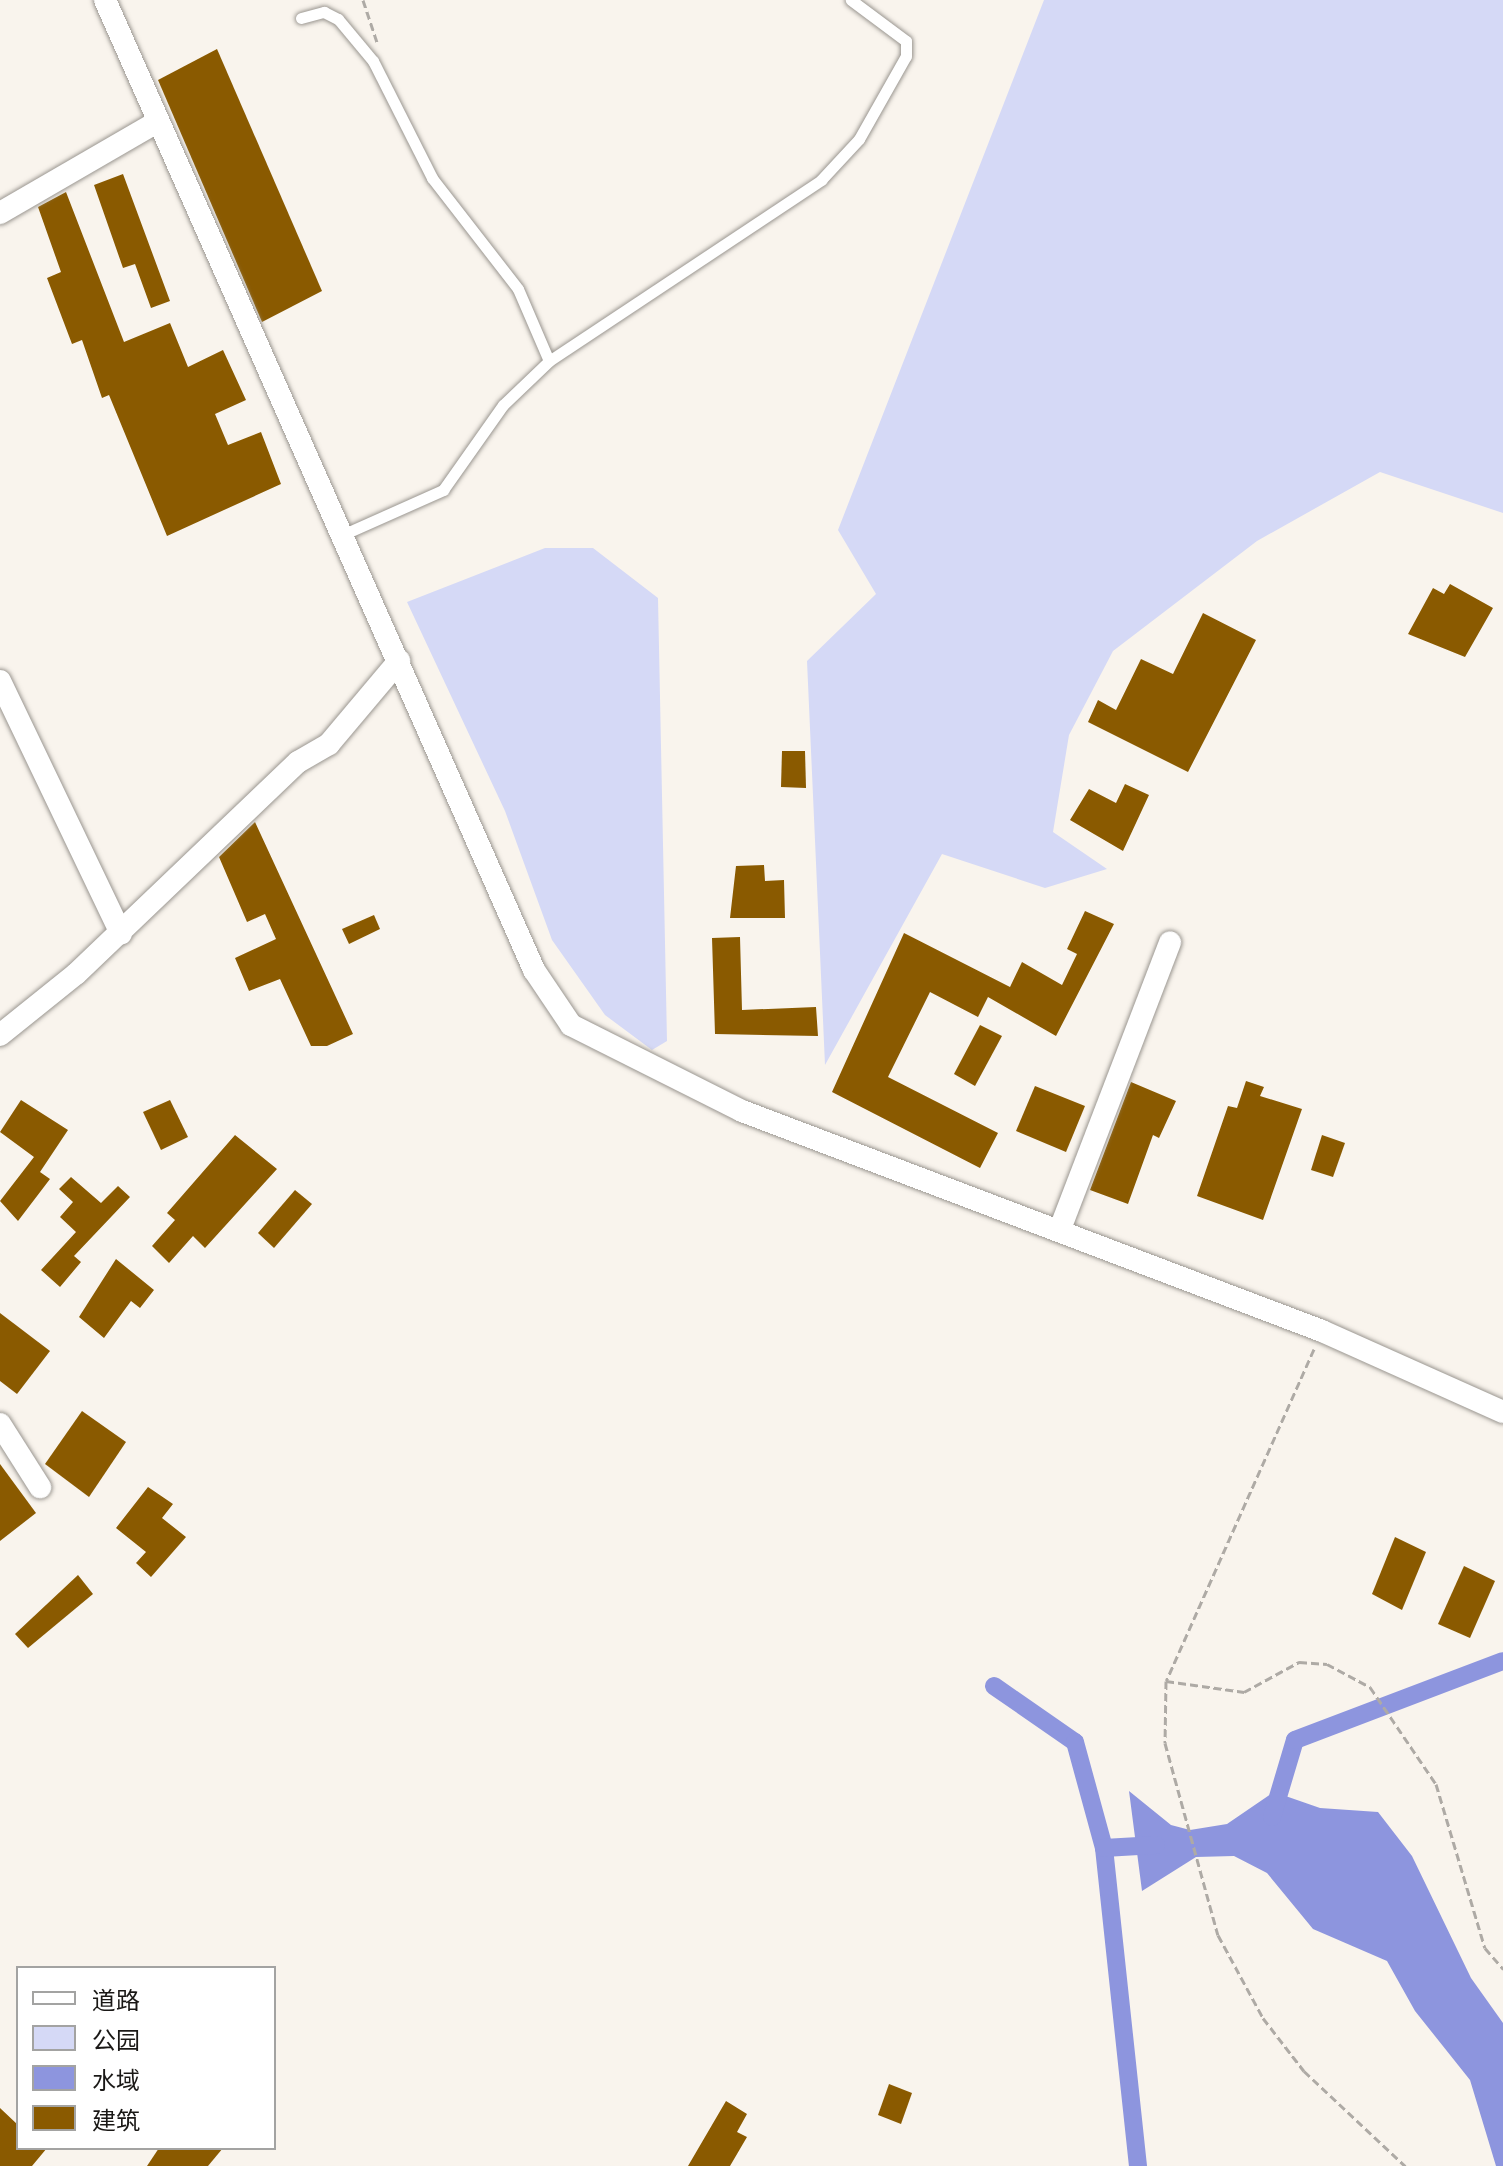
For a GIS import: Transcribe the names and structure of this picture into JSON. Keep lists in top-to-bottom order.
{
  "legend": [
    "道路",
    "公园",
    "水域",
    "建筑"
  ]
}
